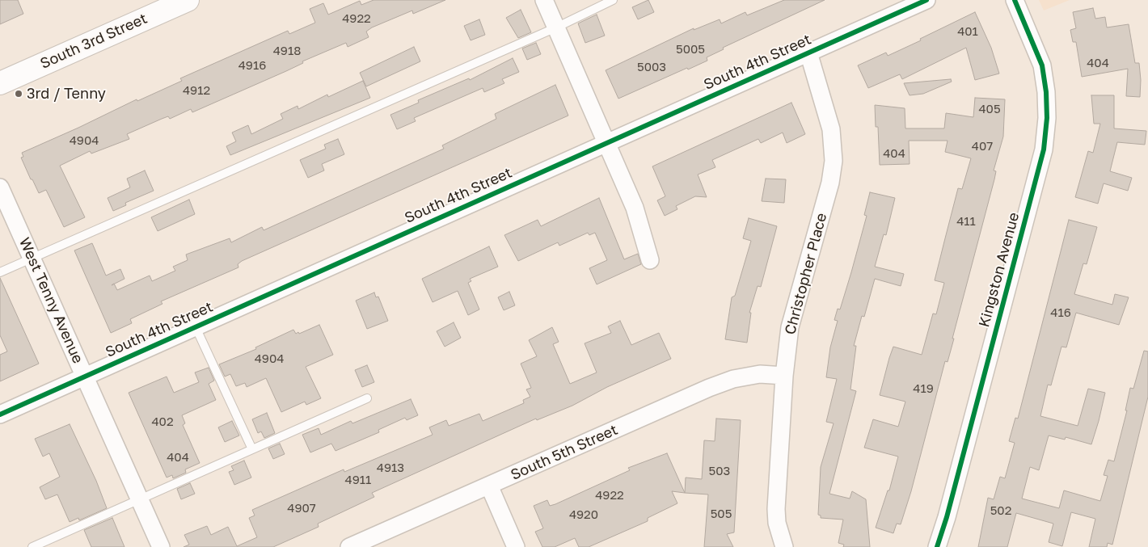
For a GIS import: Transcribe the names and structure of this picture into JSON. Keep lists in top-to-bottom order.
{
  "streets": {
    "street": [
      "South 3rd Street",
      "South 4th Street",
      "Kingston Avenue",
      "Christopher Place",
      "West Tenny Avenue",
      "South 5th Street"
    ]
  },
  "crossings": [
    ["South 4th Street", "Christopher Place"],
    ["South 4th Street", "West Tenny Avenue"],
    ["Christopher Place", "South 5th Street"]
  ],
  "places": ["3rd / Tenny"],
  "house_numbers": [
    "4922",
    "401",
    "5005",
    "4918",
    "404",
    "4916",
    "5003",
    "4912",
    "405",
    "4904",
    "407",
    "404",
    "411",
    "416",
    "4904",
    "419",
    "402",
    "404",
    "4913",
    "503",
    "4911",
    "4922",
    "4907",
    "502",
    "505",
    "4920"
  ]
}
